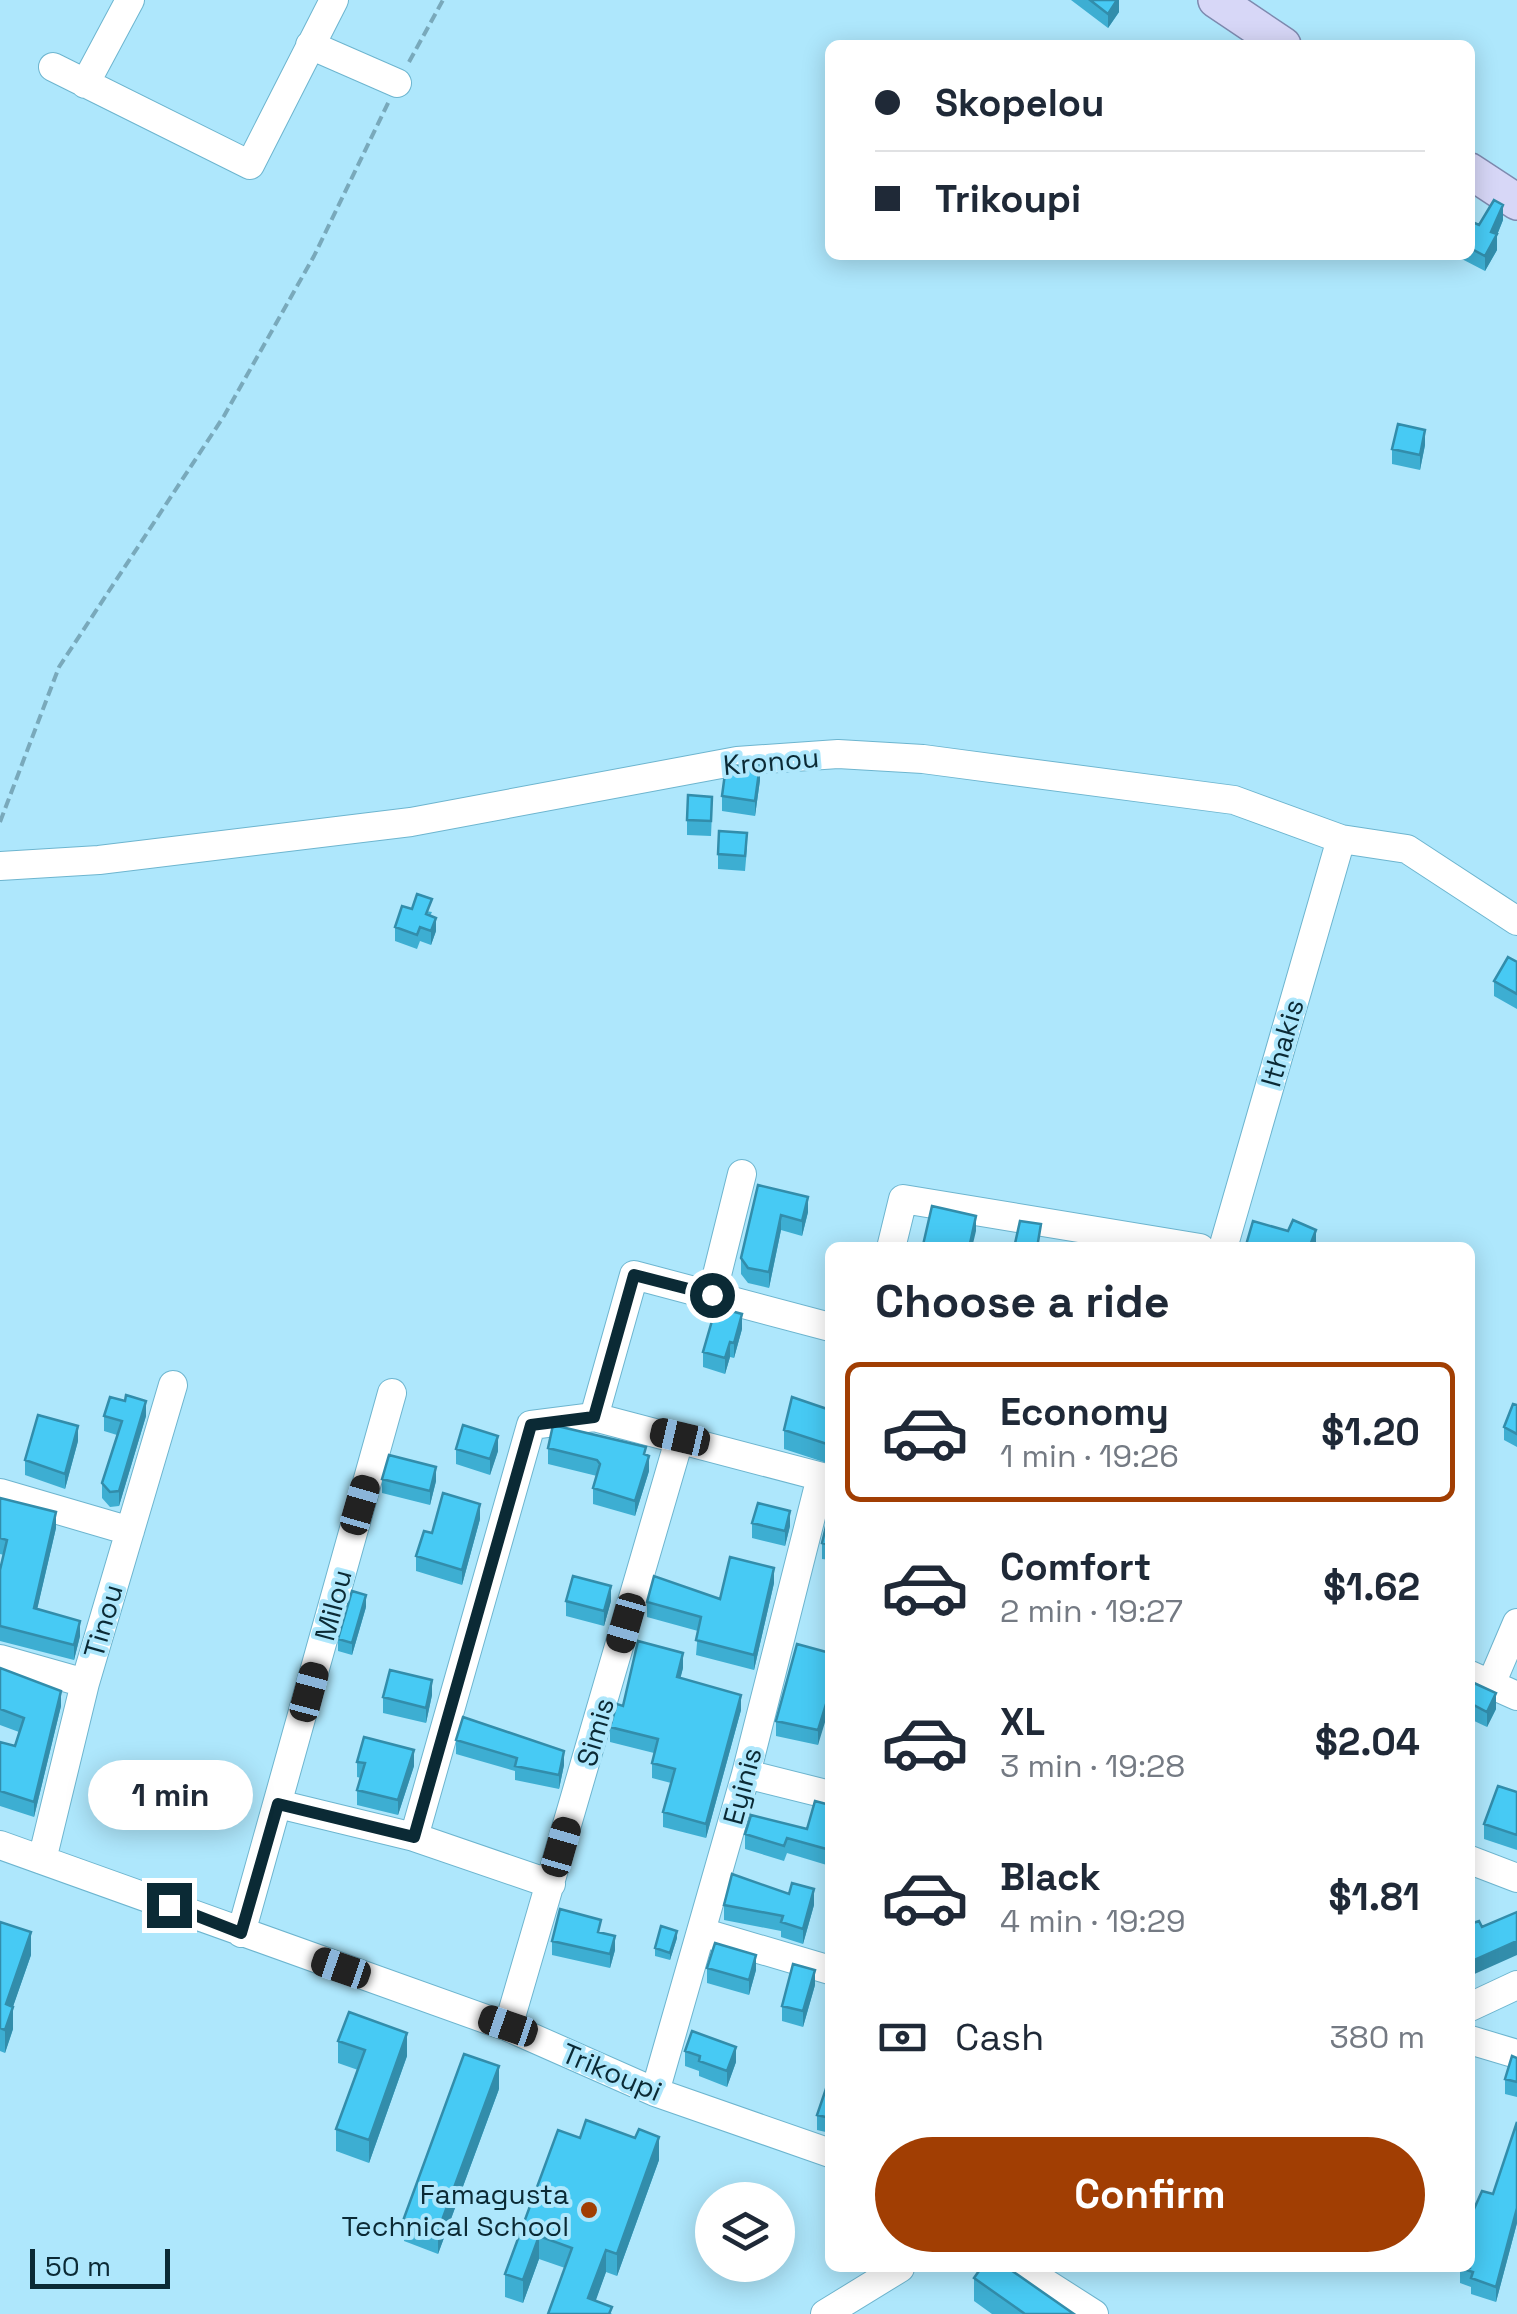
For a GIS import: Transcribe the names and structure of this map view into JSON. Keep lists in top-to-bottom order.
{
  "streets": {
    "street": [
      "Kronou",
      "Ithakis",
      "Milou",
      "Tinou",
      "Simis",
      "Eyinis",
      "Trikoupi"
    ]
  },
  "crossings": [
    ["Kronou", "Ithakis"],
    ["Milou", "Trikoupi"],
    ["Tinou", "Trikoupi"],
    ["Simis", "Trikoupi"],
    ["Eyinis", "Trikoupi"]
  ],
  "places": ["Famagusta Technical School"],
  "scale_bar": "50 m",
  "page": {
    "banner": ["Skopelou", "Trikoupi"],
    "heading": "Choose a ride",
    "list": [
      {
        "name": "Economy",
        "note": "1 min · 19:26",
        "value": "$1.20"
      },
      {
        "name": "Comfort",
        "note": "2 min · 19:27",
        "value": "$1.62"
      },
      {
        "name": "XL",
        "note": "3 min · 19:28",
        "value": "$2.04"
      },
      {
        "name": "Black",
        "note": "4 min · 19:29",
        "value": "$1.81"
      }
    ],
    "bubble": "1 min",
    "pay": ["Cash", "380 m"],
    "buttons": "Confirm",
    "scale": "50 m"
  }
}
